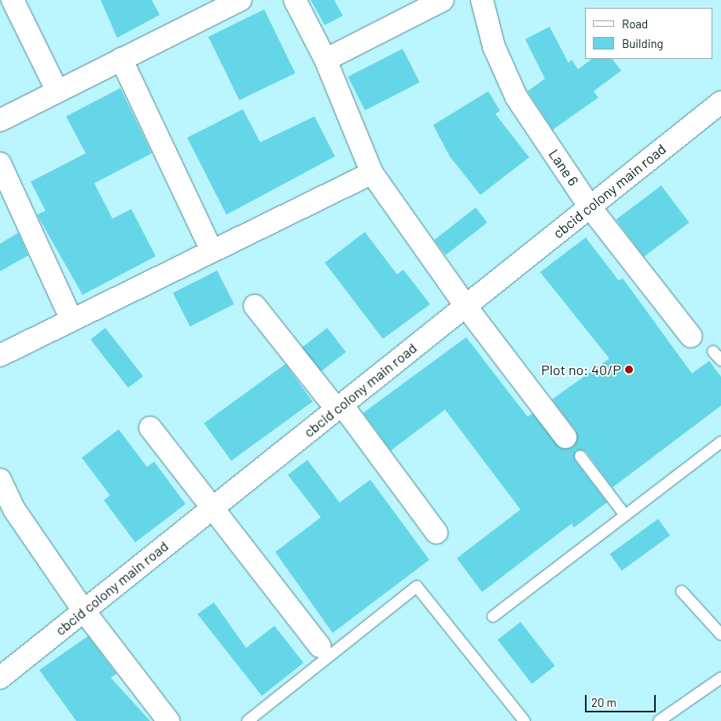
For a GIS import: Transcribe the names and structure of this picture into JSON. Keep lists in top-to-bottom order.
{
  "streets": {
    "street": ["Lane 6", "cbcid colony main road"]
  },
  "crossings": [
    ["Lane 6", "cbcid colony main road"]
  ],
  "places": ["Plot no: 40/P"],
  "legend": ["Road", "Building"],
  "scale_bar": "20 m"
}
